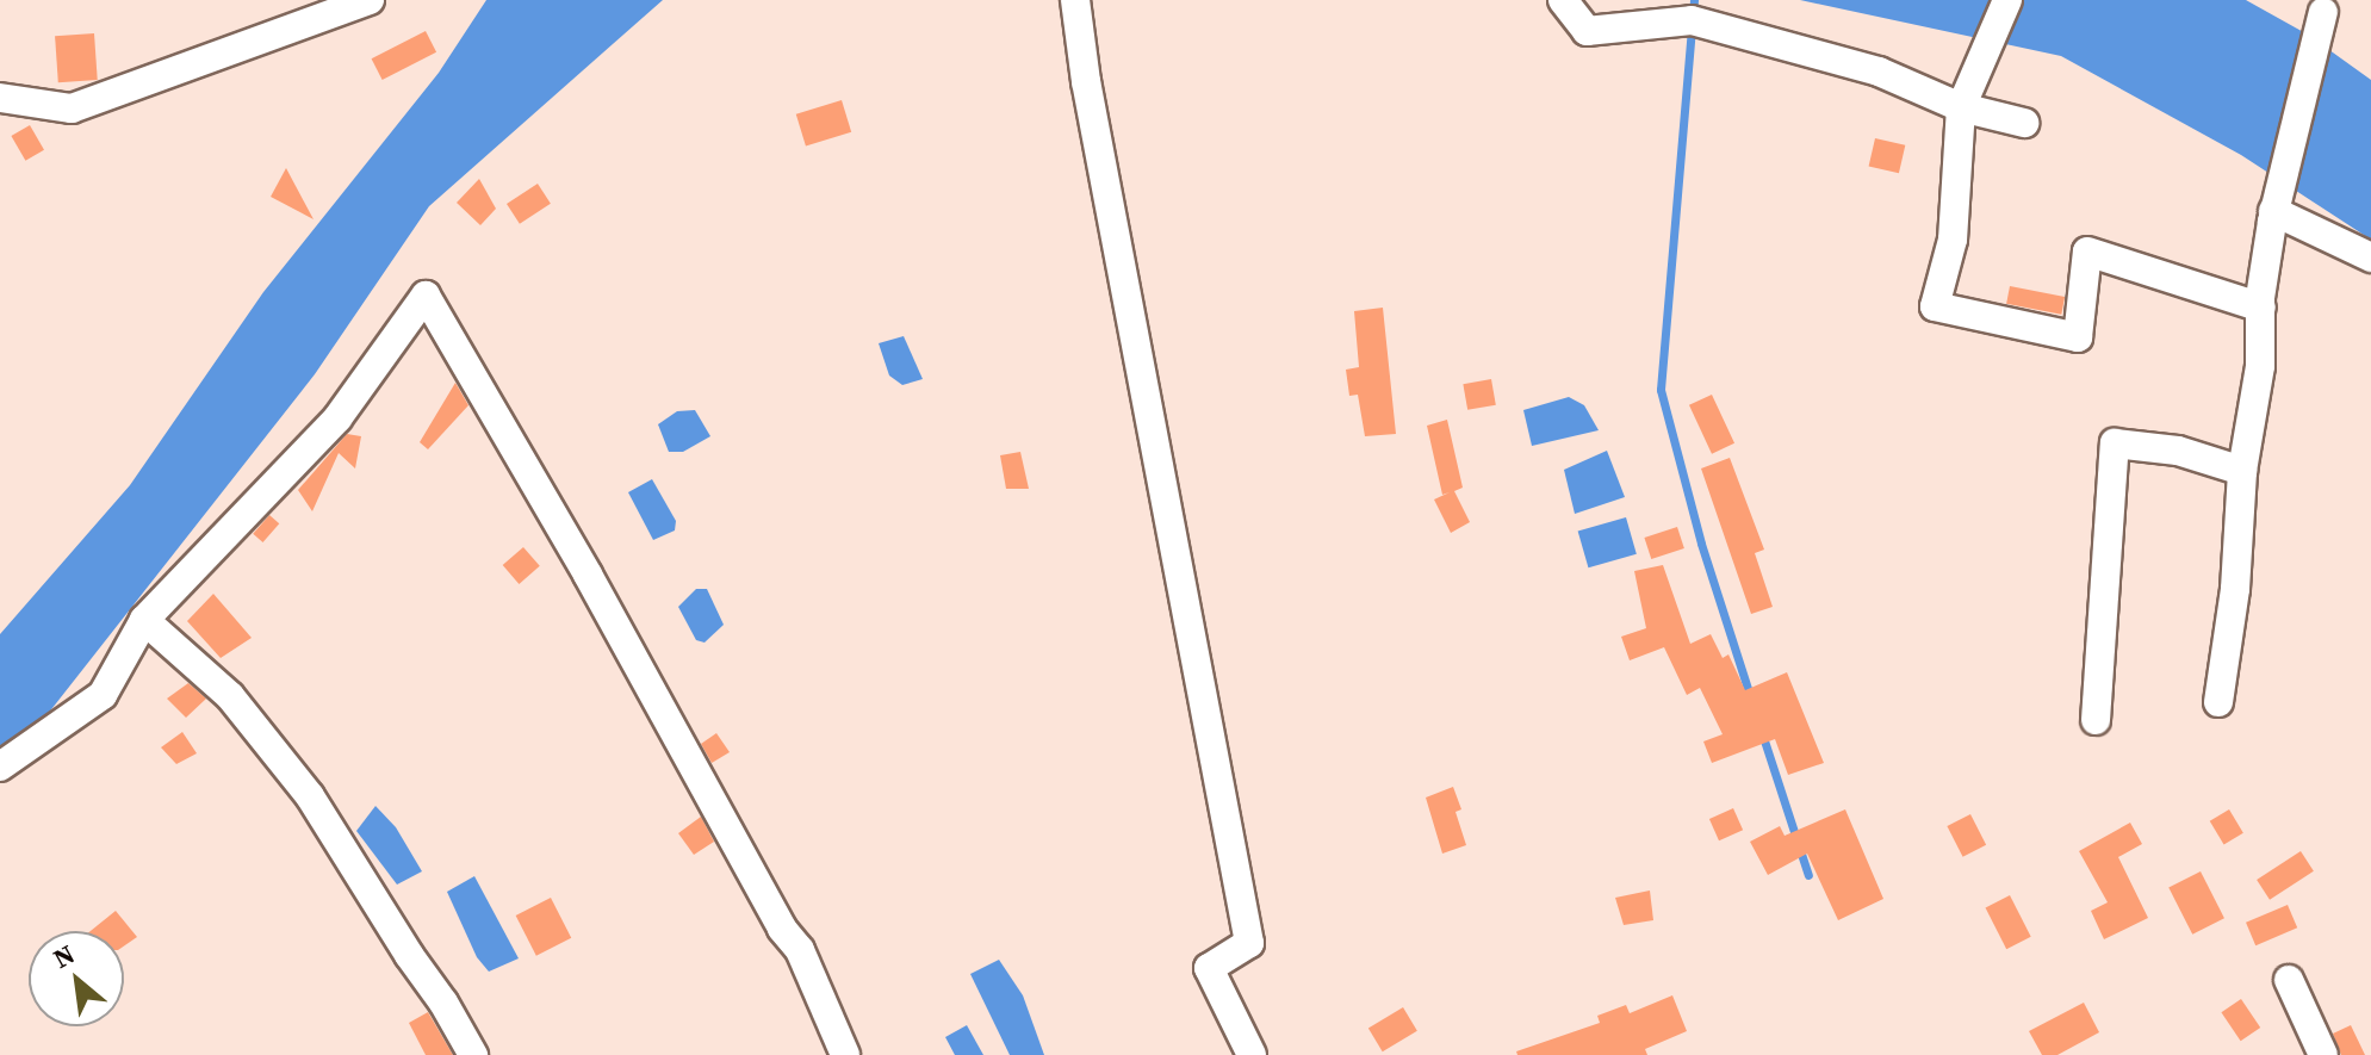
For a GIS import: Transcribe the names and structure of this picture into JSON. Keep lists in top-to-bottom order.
{
  "north": "top left"
}
